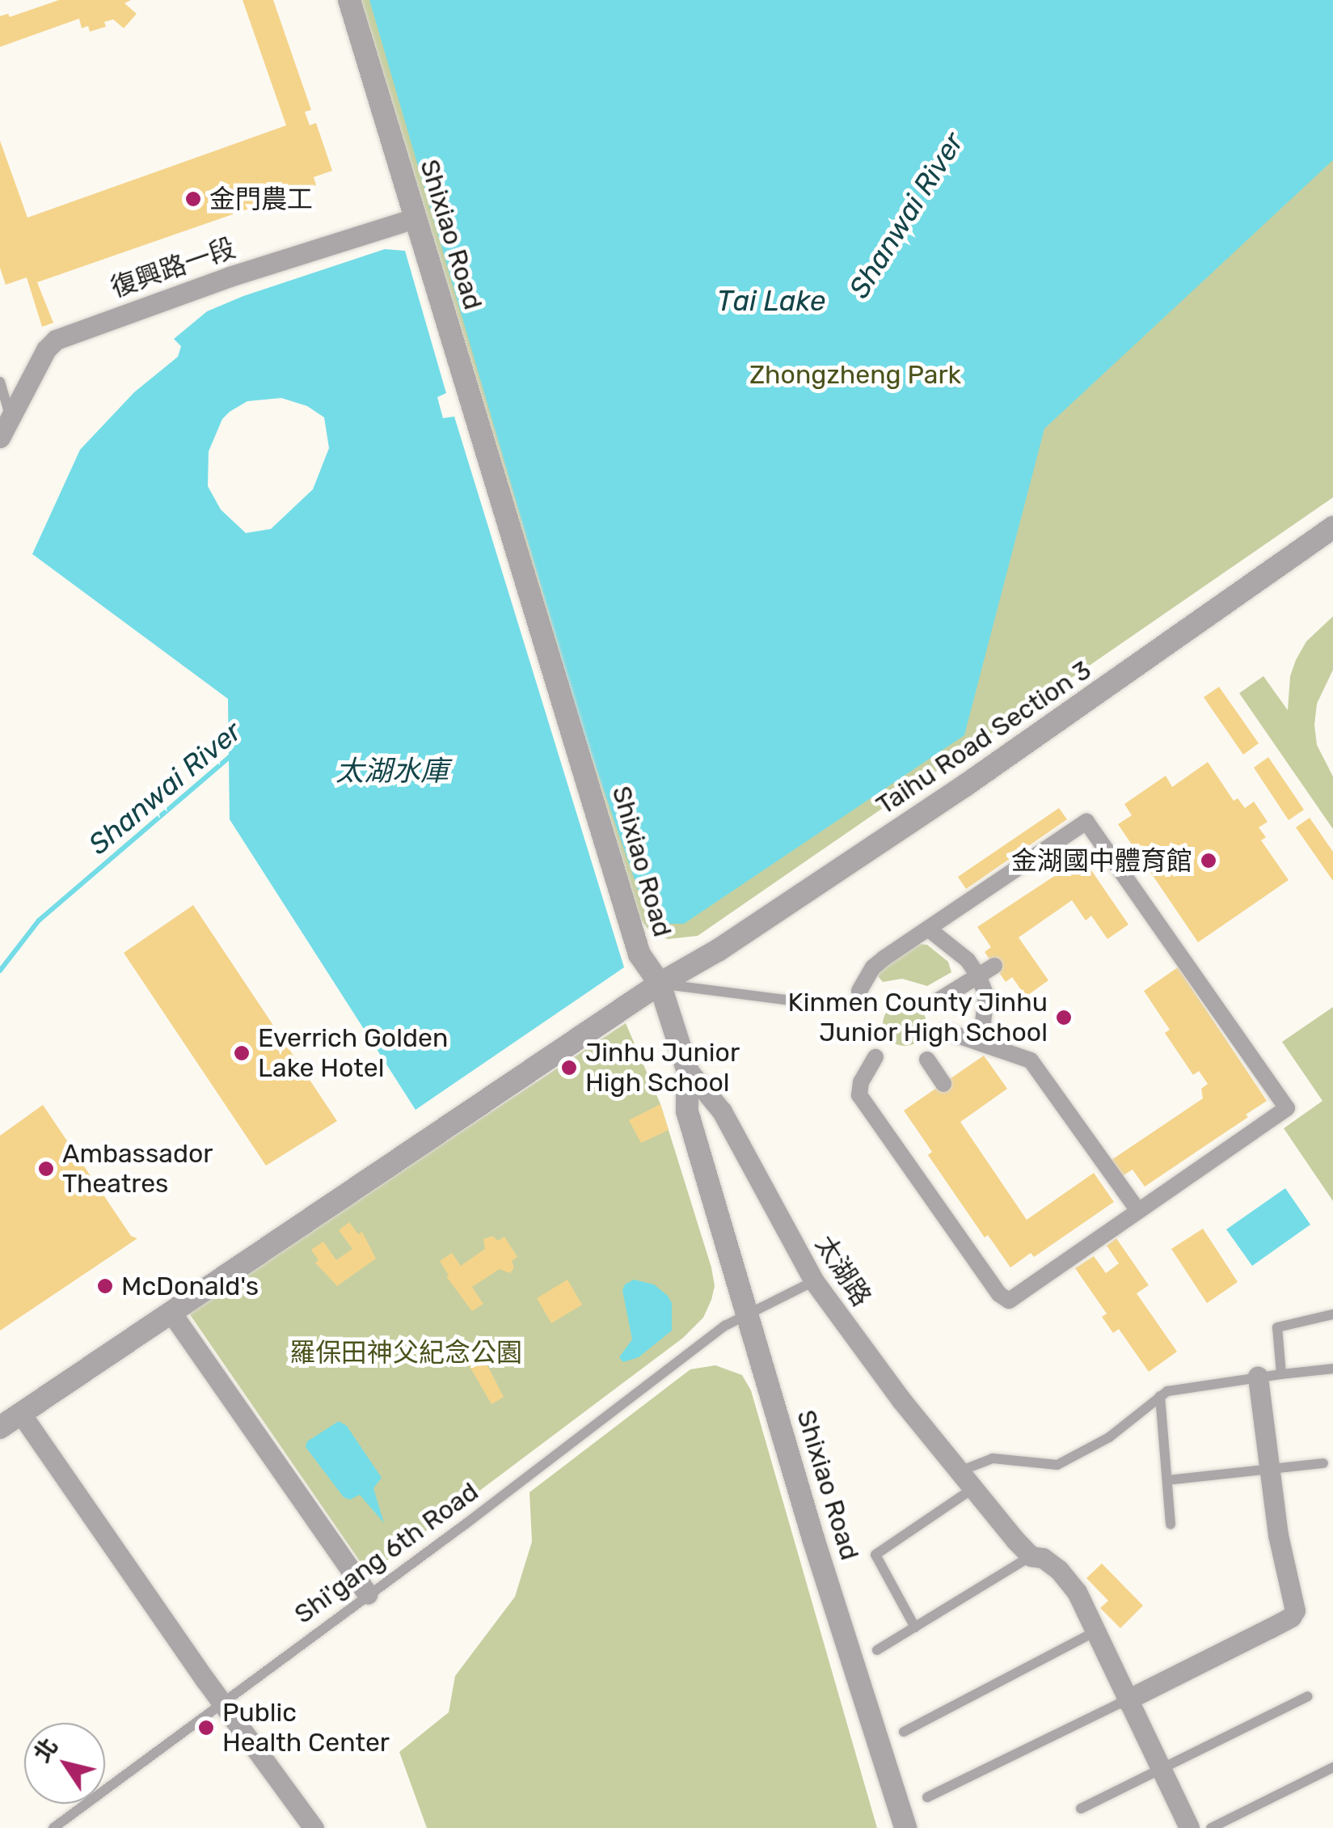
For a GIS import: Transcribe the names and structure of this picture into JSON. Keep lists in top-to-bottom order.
{
  "streets": {
    "street": [
      "Shixiao Road",
      "復興路一段",
      "Taihu Road Section 3",
      "太湖路"
    ],
    "lane": ["Shi'gang 6th Road"]
  },
  "crossings": [
    ["Shixiao Road", "復興路一段"],
    ["Shixiao Road", "Taihu Road Section 3"],
    ["Shixiao Road", "太湖路"],
    ["Shixiao Road", "Shi'gang 6th Road"],
    ["太湖路", "Shi'gang 6th Road"]
  ],
  "water": ["Shanwai River", "Tai Lake", "太湖水庫"],
  "parks": ["Zhongzheng Park", "羅保田神父紀念公園"],
  "places": [
    "金門農工",
    "金湖國中體育館",
    "Kinmen County Jinhu Junior High School",
    "Everrich Golden Lake Hotel",
    "Jinhu Junior High School",
    "Ambassador Theatres",
    "McDonald's",
    "Public Health Center"
  ],
  "north": "top left"
}
